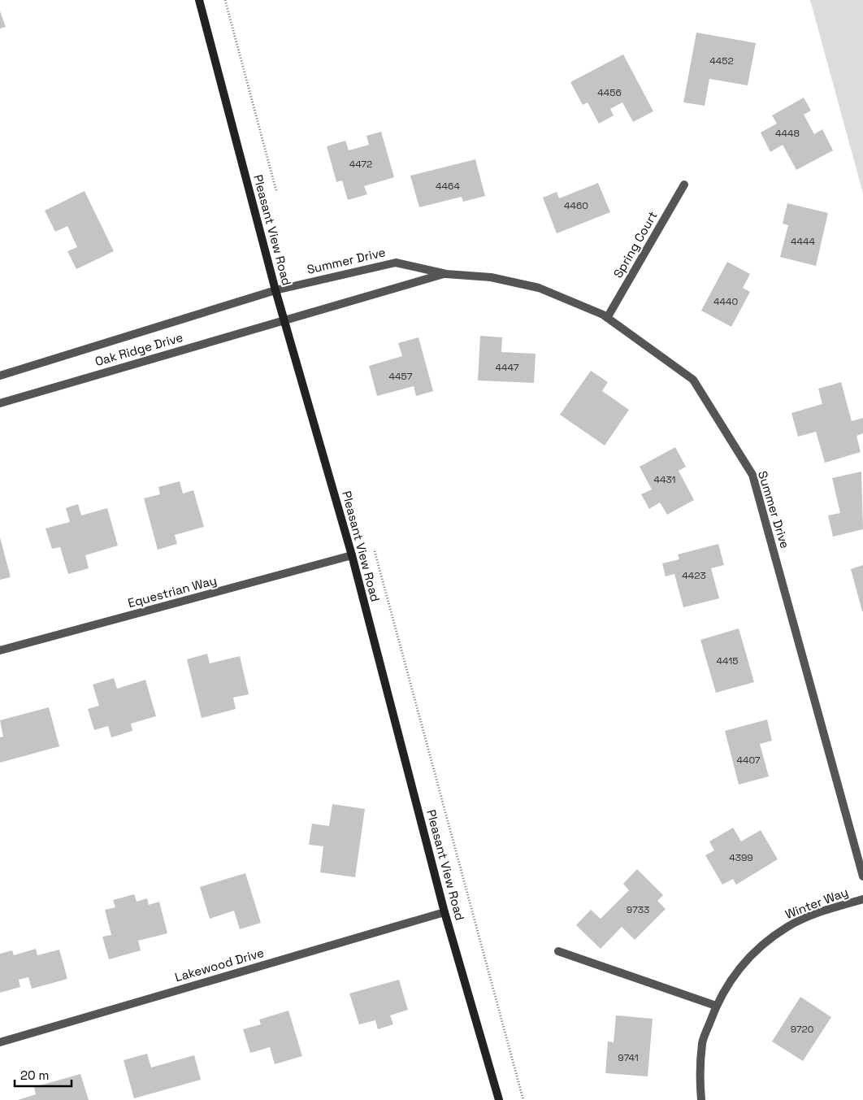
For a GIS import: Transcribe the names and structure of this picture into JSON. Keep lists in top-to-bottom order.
{
  "streets": {
    "main road": ["Pleasant View Road"],
    "street": [
      "Spring Court",
      "Summer Drive",
      "Oak Ridge Drive",
      "Equestrian Way",
      "Winter Way",
      "Lakewood Drive"
    ]
  },
  "crossings": [
    ["Pleasant View Road", "Summer Drive"],
    ["Pleasant View Road", "Oak Ridge Drive"],
    ["Pleasant View Road", "Equestrian Way"],
    ["Pleasant View Road", "Lakewood Drive"],
    ["Spring Court", "Summer Drive"],
    ["Summer Drive", "Oak Ridge Drive"]
  ],
  "house_numbers": [
    "4452",
    "4456",
    "4448",
    "4472",
    "4464",
    "4460",
    "4444",
    "4440",
    "4447",
    "4457",
    "4431",
    "4423",
    "4415",
    "4407",
    "4399",
    "9733",
    "9720",
    "9741"
  ],
  "scale_bar": "20 m"
}
